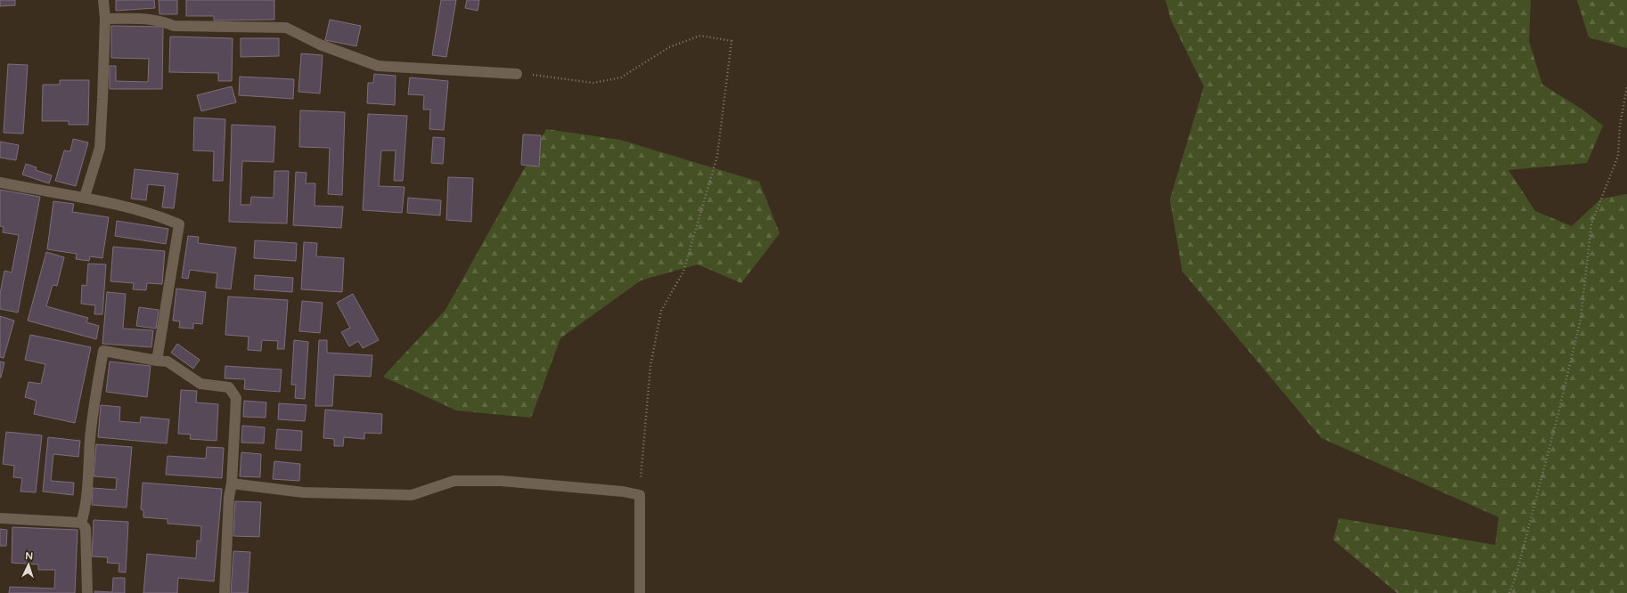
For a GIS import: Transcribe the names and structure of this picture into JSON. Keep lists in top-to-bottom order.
{
  "north": "top"
}
